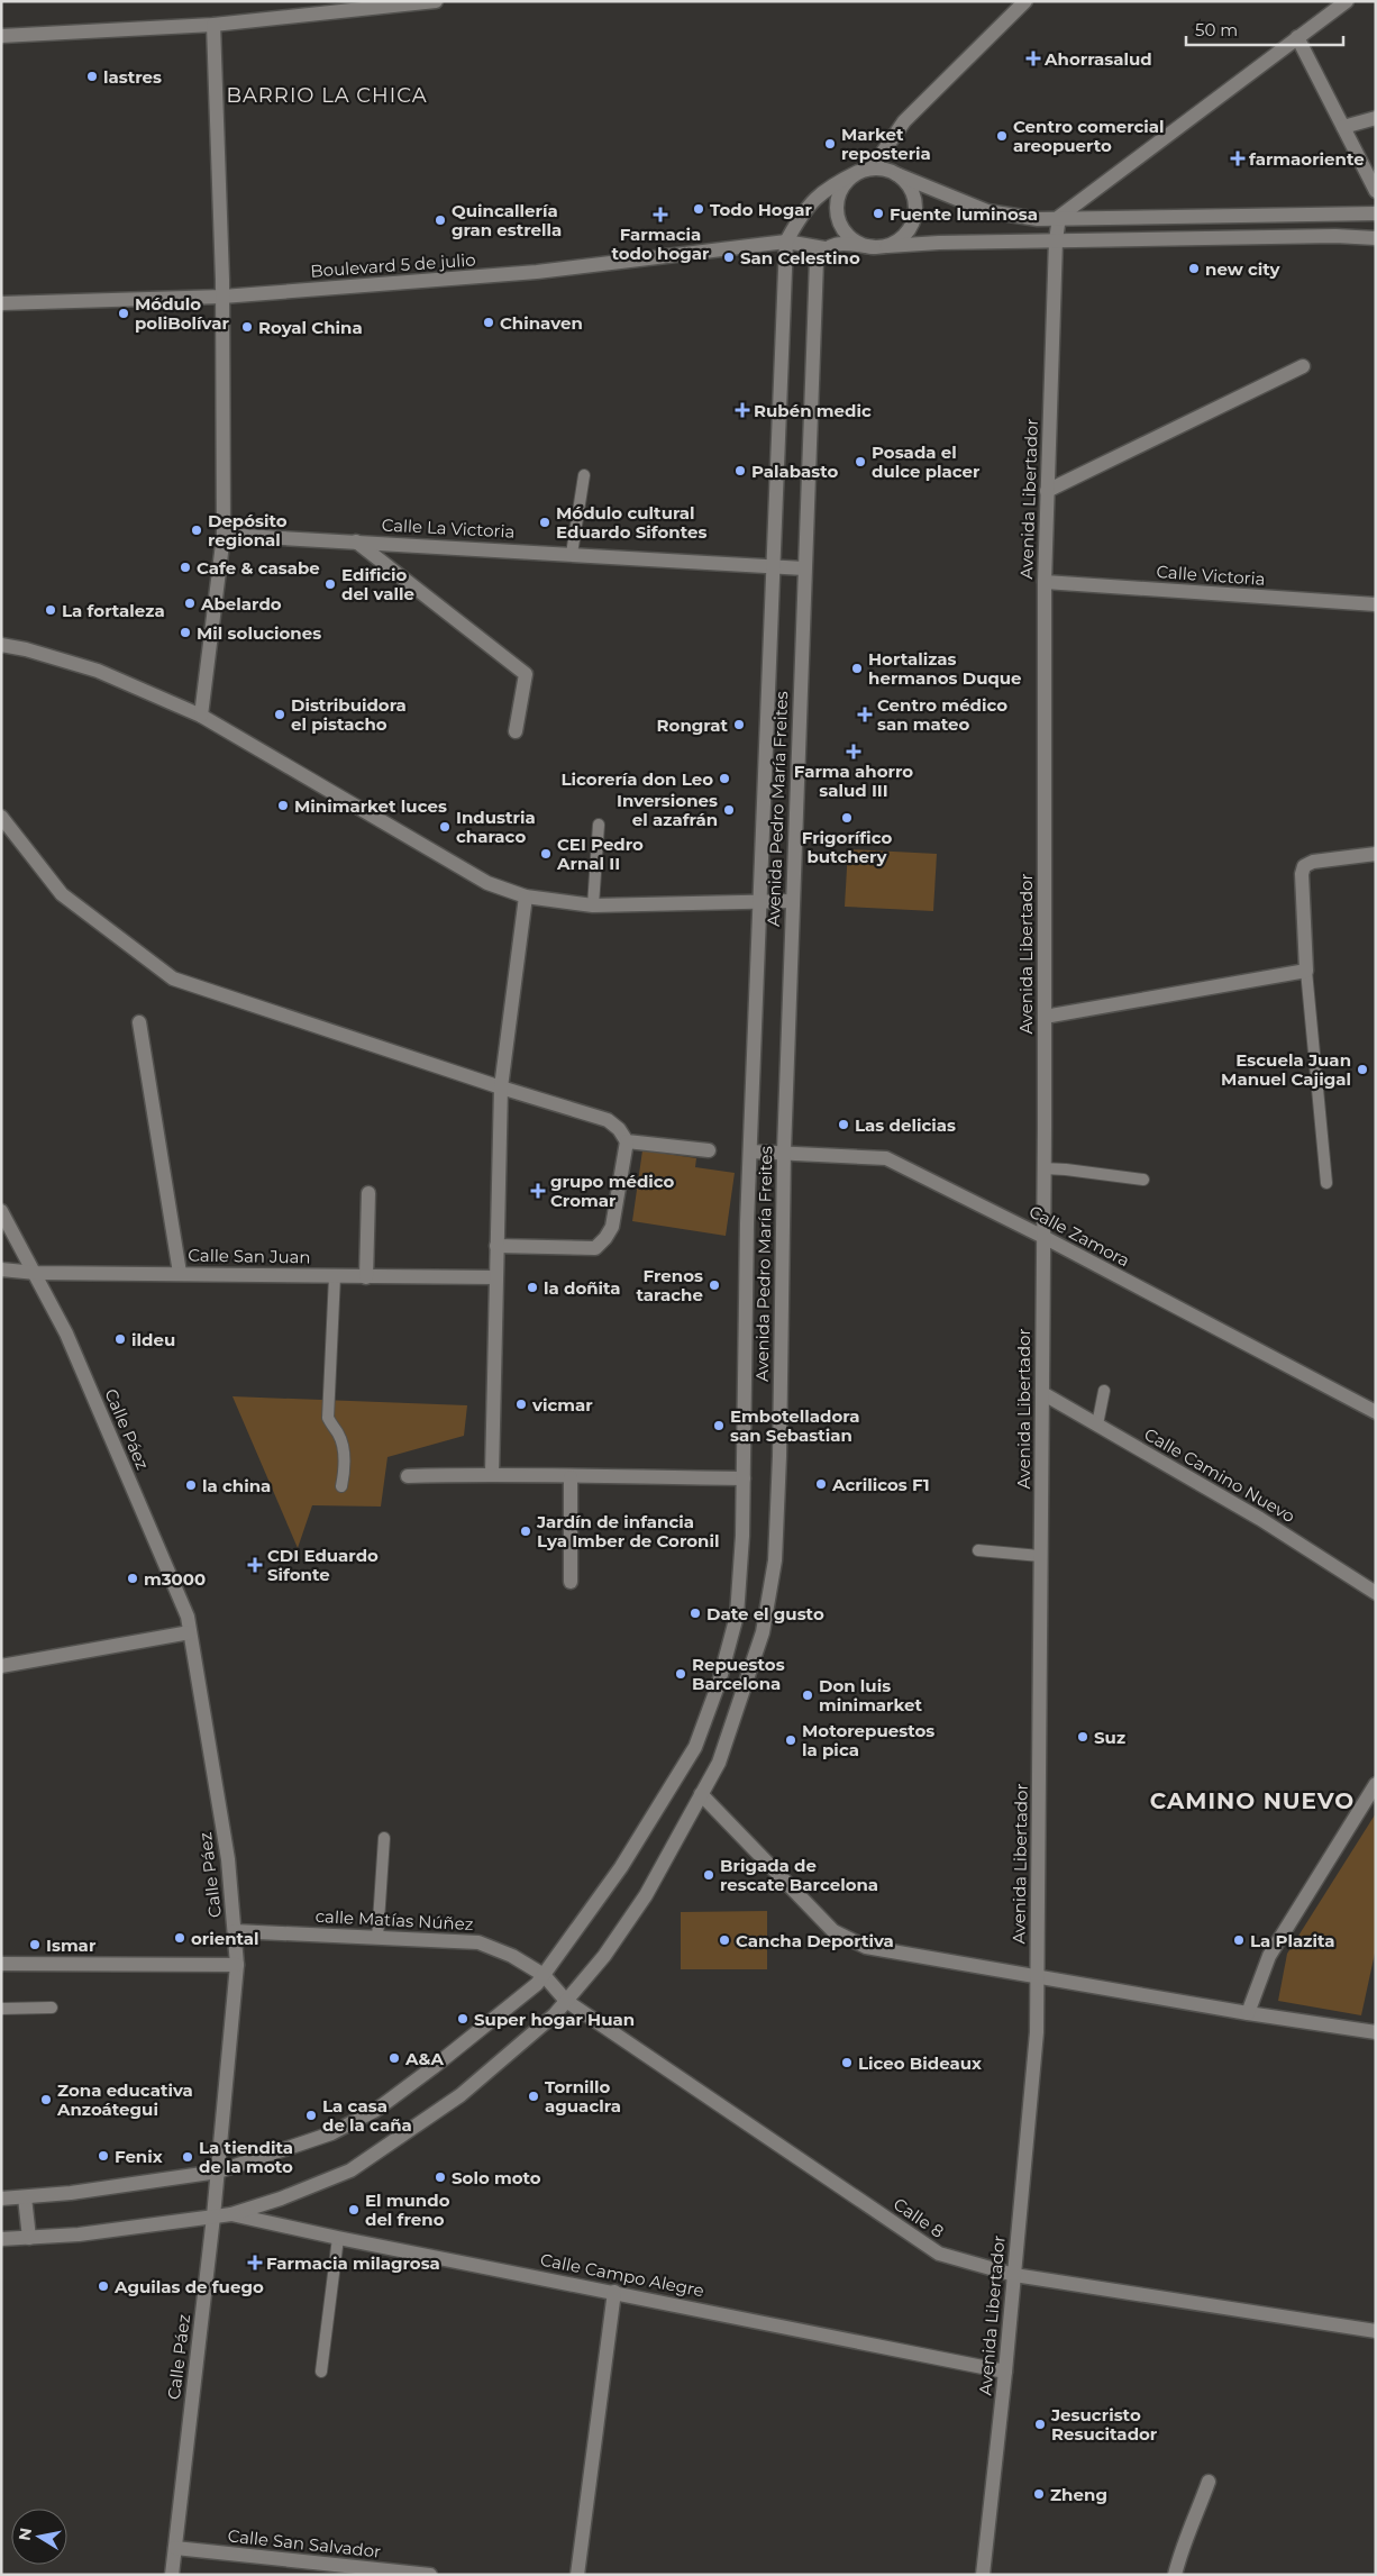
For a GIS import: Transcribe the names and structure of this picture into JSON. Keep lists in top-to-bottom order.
{
  "streets": {
    "street": [
      "Boulevard 5 de julio",
      "Avenida Libertador",
      "Calle La Victoria",
      "Calle Victoria",
      "Avenida Pedro María Freites",
      "Calle Zamora",
      "Calle San Juan",
      "Calle Páez",
      "Calle Camino Nuevo",
      "calle Matías Núñez",
      "Calle 8",
      "Calle Campo Alegre",
      "Calle San Salvador"
    ]
  },
  "crossings": [
    ["Boulevard 5 de julio", "Avenida Libertador"],
    ["Boulevard 5 de julio", "Avenida Pedro María Freites"],
    ["Avenida Libertador", "Calle Victoria"],
    ["Avenida Libertador", "Calle Zamora"],
    ["Avenida Libertador", "Calle Camino Nuevo"],
    ["Avenida Libertador", "Calle 8"],
    ["Avenida Libertador", "Calle Campo Alegre"],
    ["Calle La Victoria", "Avenida Pedro María Freites"],
    ["Avenida Pedro María Freites", "Calle Zamora"],
    ["Avenida Pedro María Freites", "Calle Páez"],
    ["Avenida Pedro María Freites", "calle Matías Núñez"],
    ["Avenida Pedro María Freites", "Calle 8"],
    ["Avenida Pedro María Freites", "Calle Campo Alegre"],
    ["Calle San Juan", "Calle Páez"],
    ["Calle Páez", "calle Matías Núñez"],
    ["Calle Páez", "Calle San Salvador"],
    ["calle Matías Núñez", "Calle 8"]
  ],
  "districts": ["BARRIO LA CHICA", "CAMINO NUEVO"],
  "places": {
    "health": [
      "Ahorrasalud",
      "farmaoriente",
      "Farmacia todo hogar",
      "Rubén medic",
      "Centro médico san mateo",
      "Farma ahorro salud III",
      "grupo médico Cromar",
      "CDI Eduardo Sifonte",
      "Farmacia milagrosa"
    ],
    "other": [
      "lastres",
      "Centro comercial areopuerto",
      "Market reposteria",
      "Todo Hogar",
      "Fuente luminosa",
      "Quincallería gran estrella",
      "San Celestino",
      "new city",
      "Módulo poliBolívar",
      "Chinaven",
      "Royal China",
      "Posada el dulce placer",
      "Palabasto",
      "Módulo cultural Eduardo Sifontes",
      "Depósito regional",
      "Cafe & casabe",
      "Edificio del valle",
      "Abelardo",
      "La fortaleza",
      "Mil soluciones",
      "Hortalizas hermanos Duque",
      "Distribuidora el pistacho",
      "Rongrat",
      "Licorería don Leo",
      "Minimarket luces",
      "Inversiones el azafrán",
      "Frigorífico butchery",
      "Industria characo",
      "CEI Pedro Arnal II",
      "Escuela Juan Manuel Cajigal",
      "Las delicias",
      "Frenos tarache",
      "la doñita",
      "ildeu",
      "vicmar",
      "Embotelladora san Sebastian",
      "Acrilicos F1",
      "la china",
      "Jardín de infancia Lya Imber de Coronil",
      "m3000",
      "Date el gusto",
      "Repuestos Barcelona",
      "Don luis minimarket",
      "Suz",
      "Motorepuestos la pica",
      "Brigada de rescate Barcelona",
      "oriental",
      "Cancha Deportiva",
      "La Plazita",
      "Ismar",
      "Super hogar Huan",
      "A&A",
      "Liceo Bideaux",
      "Tornillo aguaclra",
      "Zona educativa Anzoátegui",
      "La casa de la caña",
      "Fenix",
      "La tiendita de la moto",
      "Solo moto",
      "El mundo del freno",
      "Aguilas de fuego",
      "Jesucristo Resucitador",
      "Zheng"
    ]
  },
  "scale_bar": "50 m",
  "north": "left"
}
